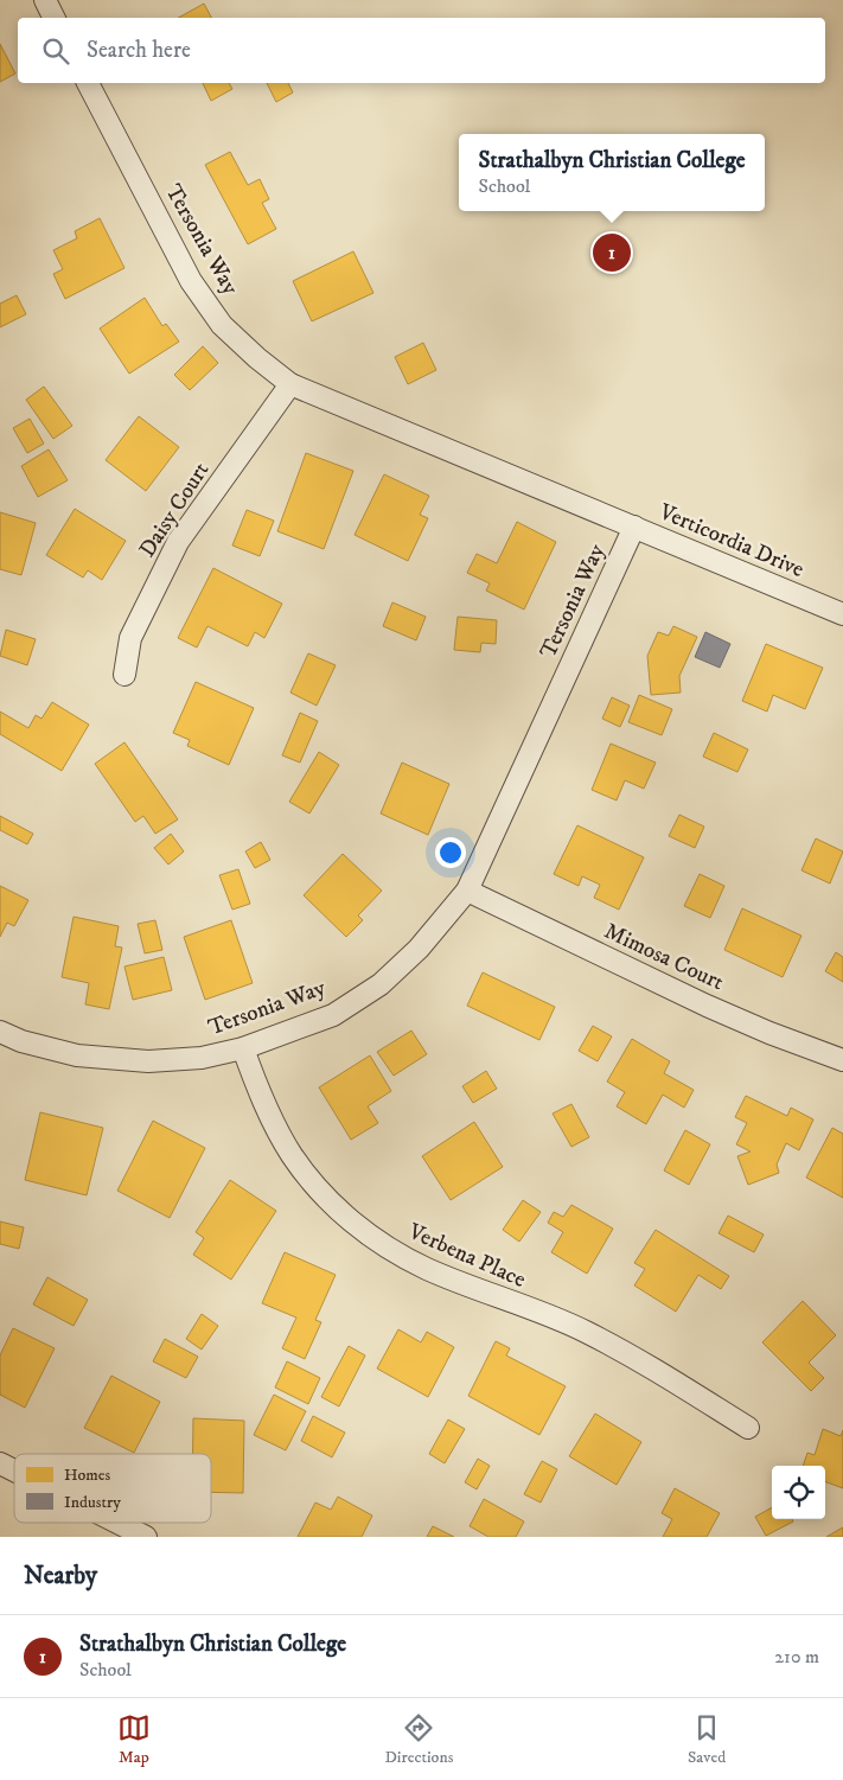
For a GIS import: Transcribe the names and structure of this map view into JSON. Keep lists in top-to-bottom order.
{
  "streets": {
    "street": [
      "Tersonia Way",
      "Daisy Court",
      "Verticordia Drive",
      "Mimosa Court",
      "Verbena Place"
    ]
  },
  "crossings": [
    ["Tersonia Way", "Daisy Court"],
    ["Tersonia Way", "Verticordia Drive"],
    ["Tersonia Way", "Mimosa Court"],
    ["Tersonia Way", "Verbena Place"]
  ],
  "legend": ["Homes", "Industry"],
  "page": {
    "search": "Search here",
    "popup": ["Strathalbyn Christian College", "School"],
    "pins": "1",
    "heading": "Nearby",
    "list": [
      {
        "mark": "1",
        "name": "Strathalbyn Christian College",
        "note": "School",
        "value": "210 m"
      }
    ],
    "nav": ["Map", "Directions", "Saved"]
  }
}
